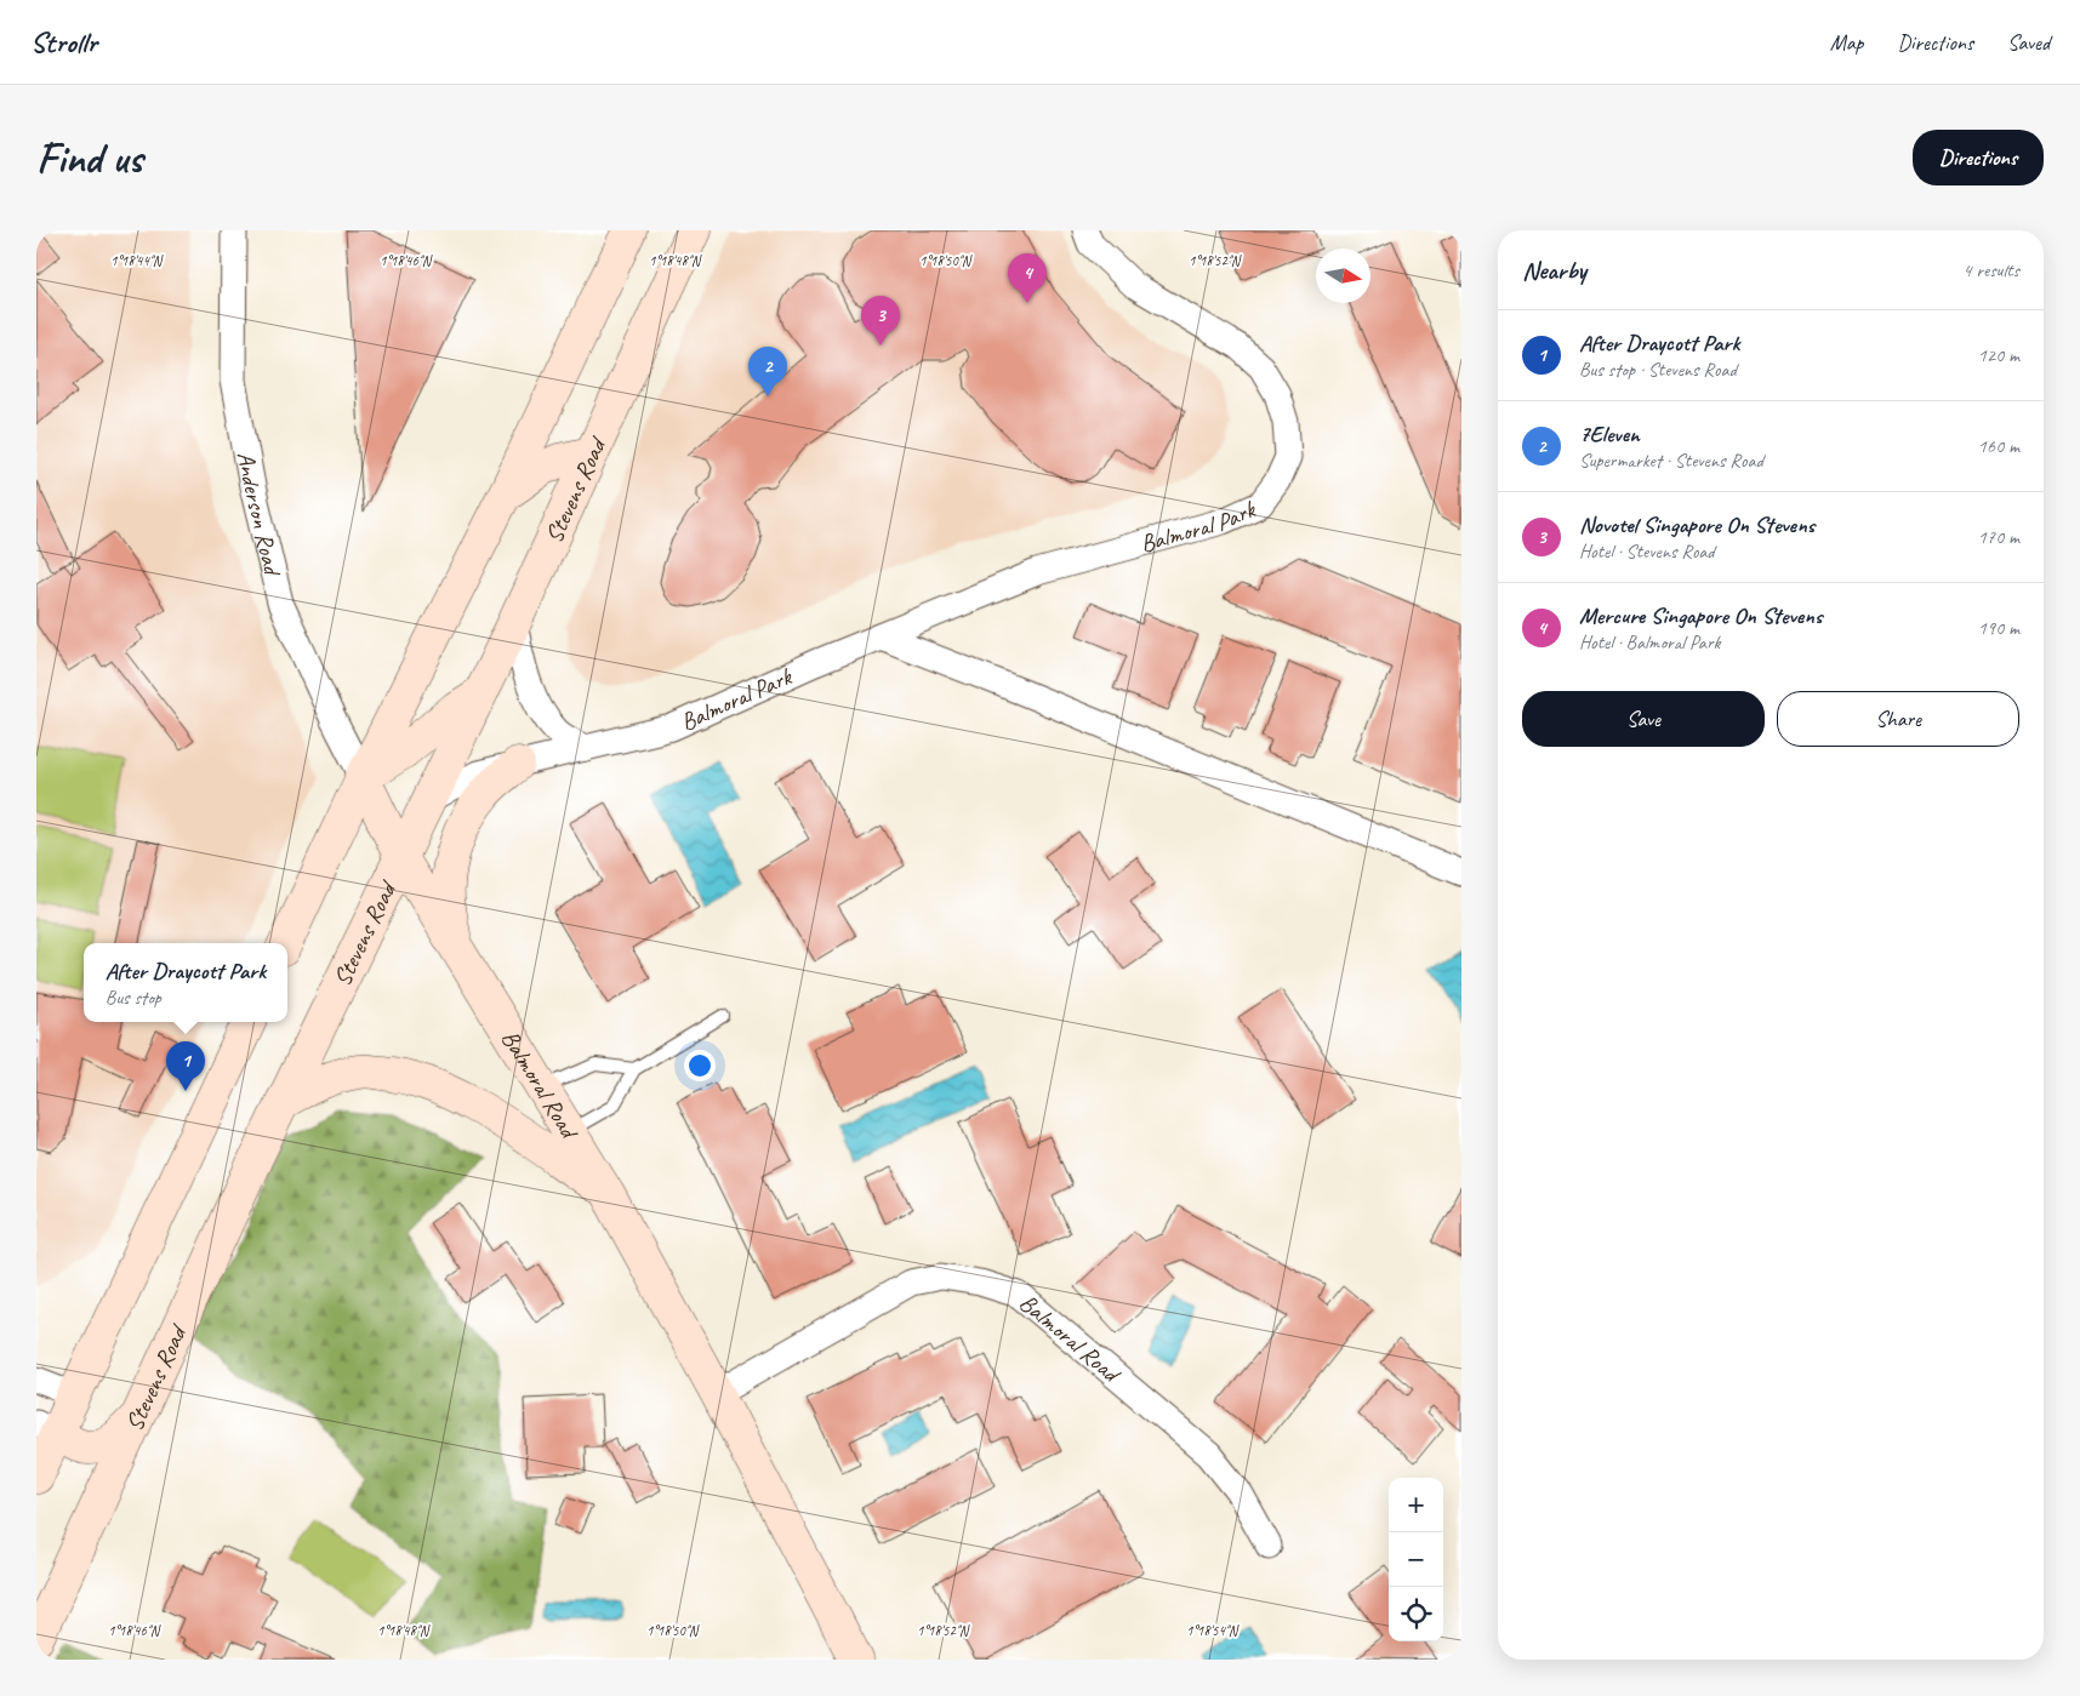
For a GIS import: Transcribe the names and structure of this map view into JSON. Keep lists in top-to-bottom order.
{
  "streets": {
    "main road": ["Stevens Road", "Balmoral Road"],
    "street": ["Anderson Road", "Balmoral Park"]
  },
  "crossings": [
    ["Stevens Road", "Balmoral Park"],
    ["Stevens Road", "Balmoral Road"],
    ["Anderson Road", "Balmoral Road"]
  ],
  "north": "right",
  "page": {
    "header": "Strollr",
    "nav": ["Map", "Directions", "Saved"],
    "buttons": [
      "Directions",
      ["Save", "Share"]
    ],
    "title": "Find us",
    "heading": ["Nearby", "4 results"],
    "pins": [
      "4",
      "3",
      "2",
      "1"
    ],
    "list": [
      {
        "mark": "1",
        "name": "After Draycott Park",
        "note": "Bus stop · Stevens Road",
        "value": "120 m"
      },
      {
        "mark": "2",
        "name": "7Eleven",
        "note": "Supermarket · Stevens Road",
        "value": "160 m"
      },
      {
        "mark": "3",
        "name": "Novotel Singapore On Stevens",
        "note": "Hotel · Stevens Road",
        "value": "170 m"
      },
      {
        "mark": "4",
        "name": "Mercure Singapore On Stevens",
        "note": "Hotel · Balmoral Park",
        "value": "190 m"
      }
    ],
    "popup": ["After Draycott Park", "Bus stop"],
    "map_buttons": ["+", "−"]
  },
  "coordinates": [
    "1°18'46\"N",
    "1°18'48\"N",
    "1°18'50\"N",
    "1°18'52\"N",
    "1°18'44\"N",
    "1°18'54\"N"
  ]
}
